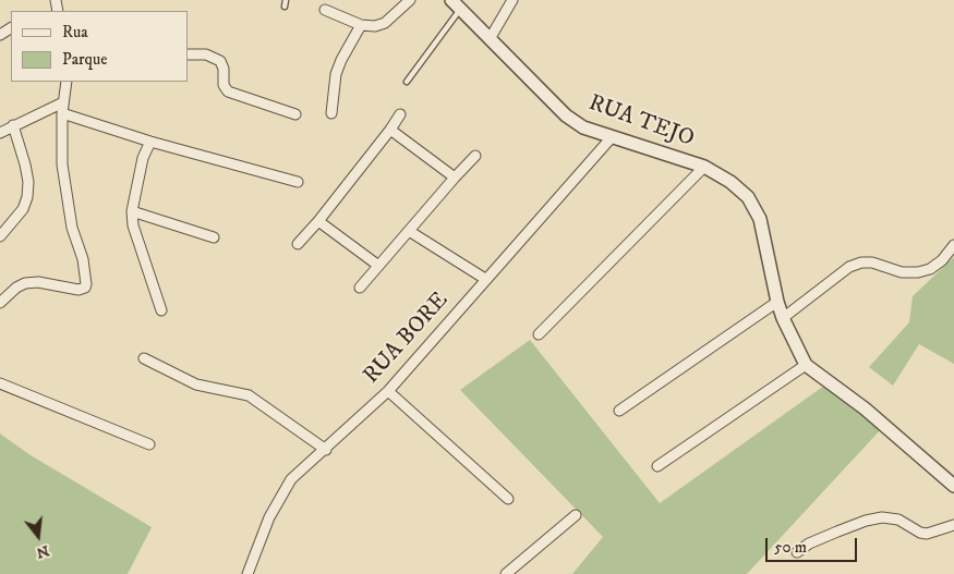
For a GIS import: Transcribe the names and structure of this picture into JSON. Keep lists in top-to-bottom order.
{
  "streets": {
    "street": ["RUA TEJO", "RUA BORE"]
  },
  "crossings": [
    ["RUA TEJO", "RUA BORE"]
  ],
  "legend": ["Rua", "Parque"],
  "scale_bar": "50 m",
  "north": "bottom"
}
